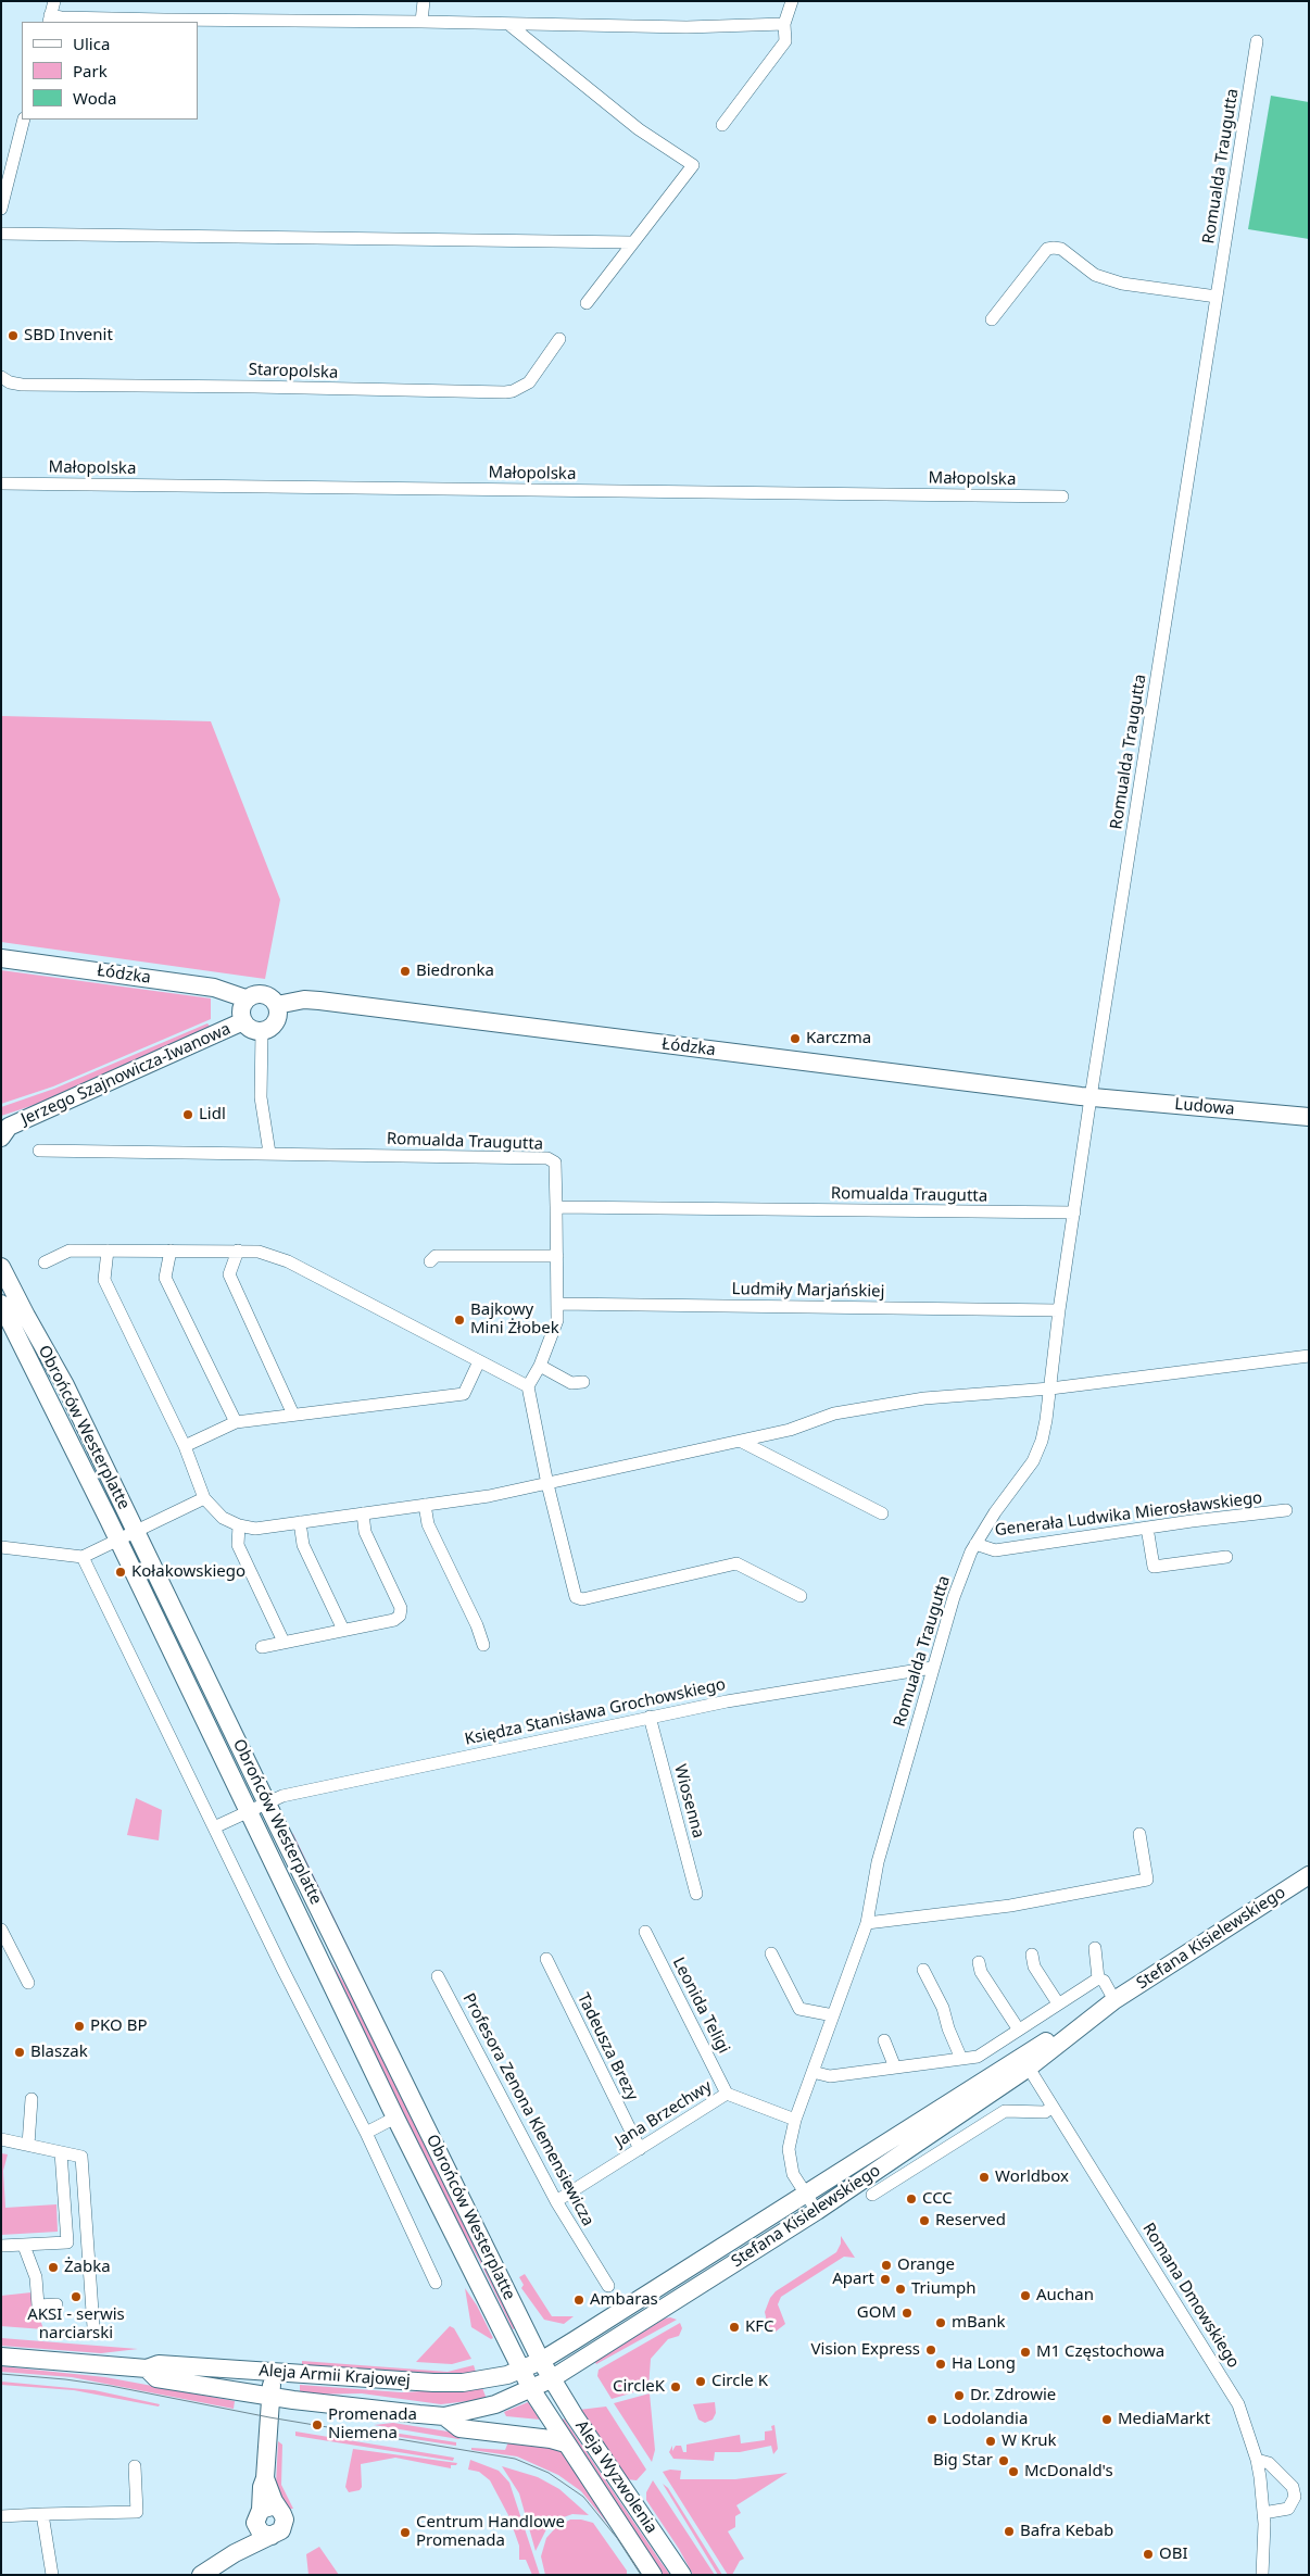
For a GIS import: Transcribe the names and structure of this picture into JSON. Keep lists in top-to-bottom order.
{
  "streets": {
    "main road": [
      "Łódzka",
      "Jerzego Szajnowicza-Iwanowa",
      "Ludowa",
      "Obrońców Westerplatte",
      "Stefana Kisielewskiego",
      "Aleja Armii Krajowej",
      "Aleja Wyzwolenia"
    ],
    "street": [
      "Romualda Traugutta",
      "Staropolska",
      "Małopolska",
      "Ludmiły Marjańskiej",
      "Generała Ludwika Mierosławskiego",
      "Księdza Stanisława Grochowskiego",
      "Wiosenna",
      "Leonida Teligi",
      "Tadeusza Brezy",
      "Profesora Zenona Klemensiewicza",
      "Jana Brzechwy",
      "Romana Dmowskiego"
    ]
  },
  "crossings": [
    ["Romualda Traugutta", "Łódzka"],
    ["Romualda Traugutta", "Ludowa"],
    ["Romualda Traugutta", "Ludmiły Marjańskiej"],
    ["Romualda Traugutta", "Generała Ludwika Mierosławskiego"],
    ["Romualda Traugutta", "Księdza Stanisława Grochowskiego"],
    ["Romualda Traugutta", "Stefana Kisielewskiego"],
    ["Romualda Traugutta", "Jana Brzechwy"],
    ["Łódzka", "Jerzego Szajnowicza-Iwanowa"],
    ["Łódzka", "Ludowa"],
    ["Obrońców Westerplatte", "Księdza Stanisława Grochowskiego"],
    ["Obrońców Westerplatte", "Stefana Kisielewskiego"],
    ["Obrońców Westerplatte", "Aleja Armii Krajowej"],
    ["Obrońców Westerplatte", "Aleja Wyzwolenia"],
    ["Księdza Stanisława Grochowskiego", "Wiosenna"],
    ["Stefana Kisielewskiego", "Romana Dmowskiego"],
    ["Stefana Kisielewskiego", "Aleja Armii Krajowej"],
    ["Stefana Kisielewskiego", "Aleja Wyzwolenia"],
    ["Leonida Teligi", "Jana Brzechwy"],
    ["Tadeusza Brezy", "Jana Brzechwy"],
    ["Profesora Zenona Klemensiewicza", "Jana Brzechwy"],
    ["Aleja Armii Krajowej", "Aleja Wyzwolenia"]
  ],
  "places": [
    "SBD Invenit",
    "Biedronka",
    "Karczma",
    "Lidl",
    "Bajkowy Mini Żłobek",
    "Kołakowskiego",
    "PKO BP",
    "Blaszak",
    "Worldbox",
    "CCC",
    "Reserved",
    "Orange",
    "Żabka",
    "Apart",
    "Triumph",
    "Auchan",
    "AKSI - serwis narciarski",
    "Ambaras",
    "GOM",
    "mBank",
    "KFC",
    "Vision Express",
    "M1 Częstochowa",
    "Ha Long",
    "Circle K",
    "CircleK",
    "Dr. Zdrowie",
    "Lodolandia",
    "MediaMarkt",
    "Promenada Niemena",
    "W Kruk",
    "Big Star",
    "McDonald's",
    "Bafra Kebab",
    "Centrum Handlowe Promenada",
    "OBI"
  ],
  "legend": ["Ulica", "Park", "Woda"]
}
